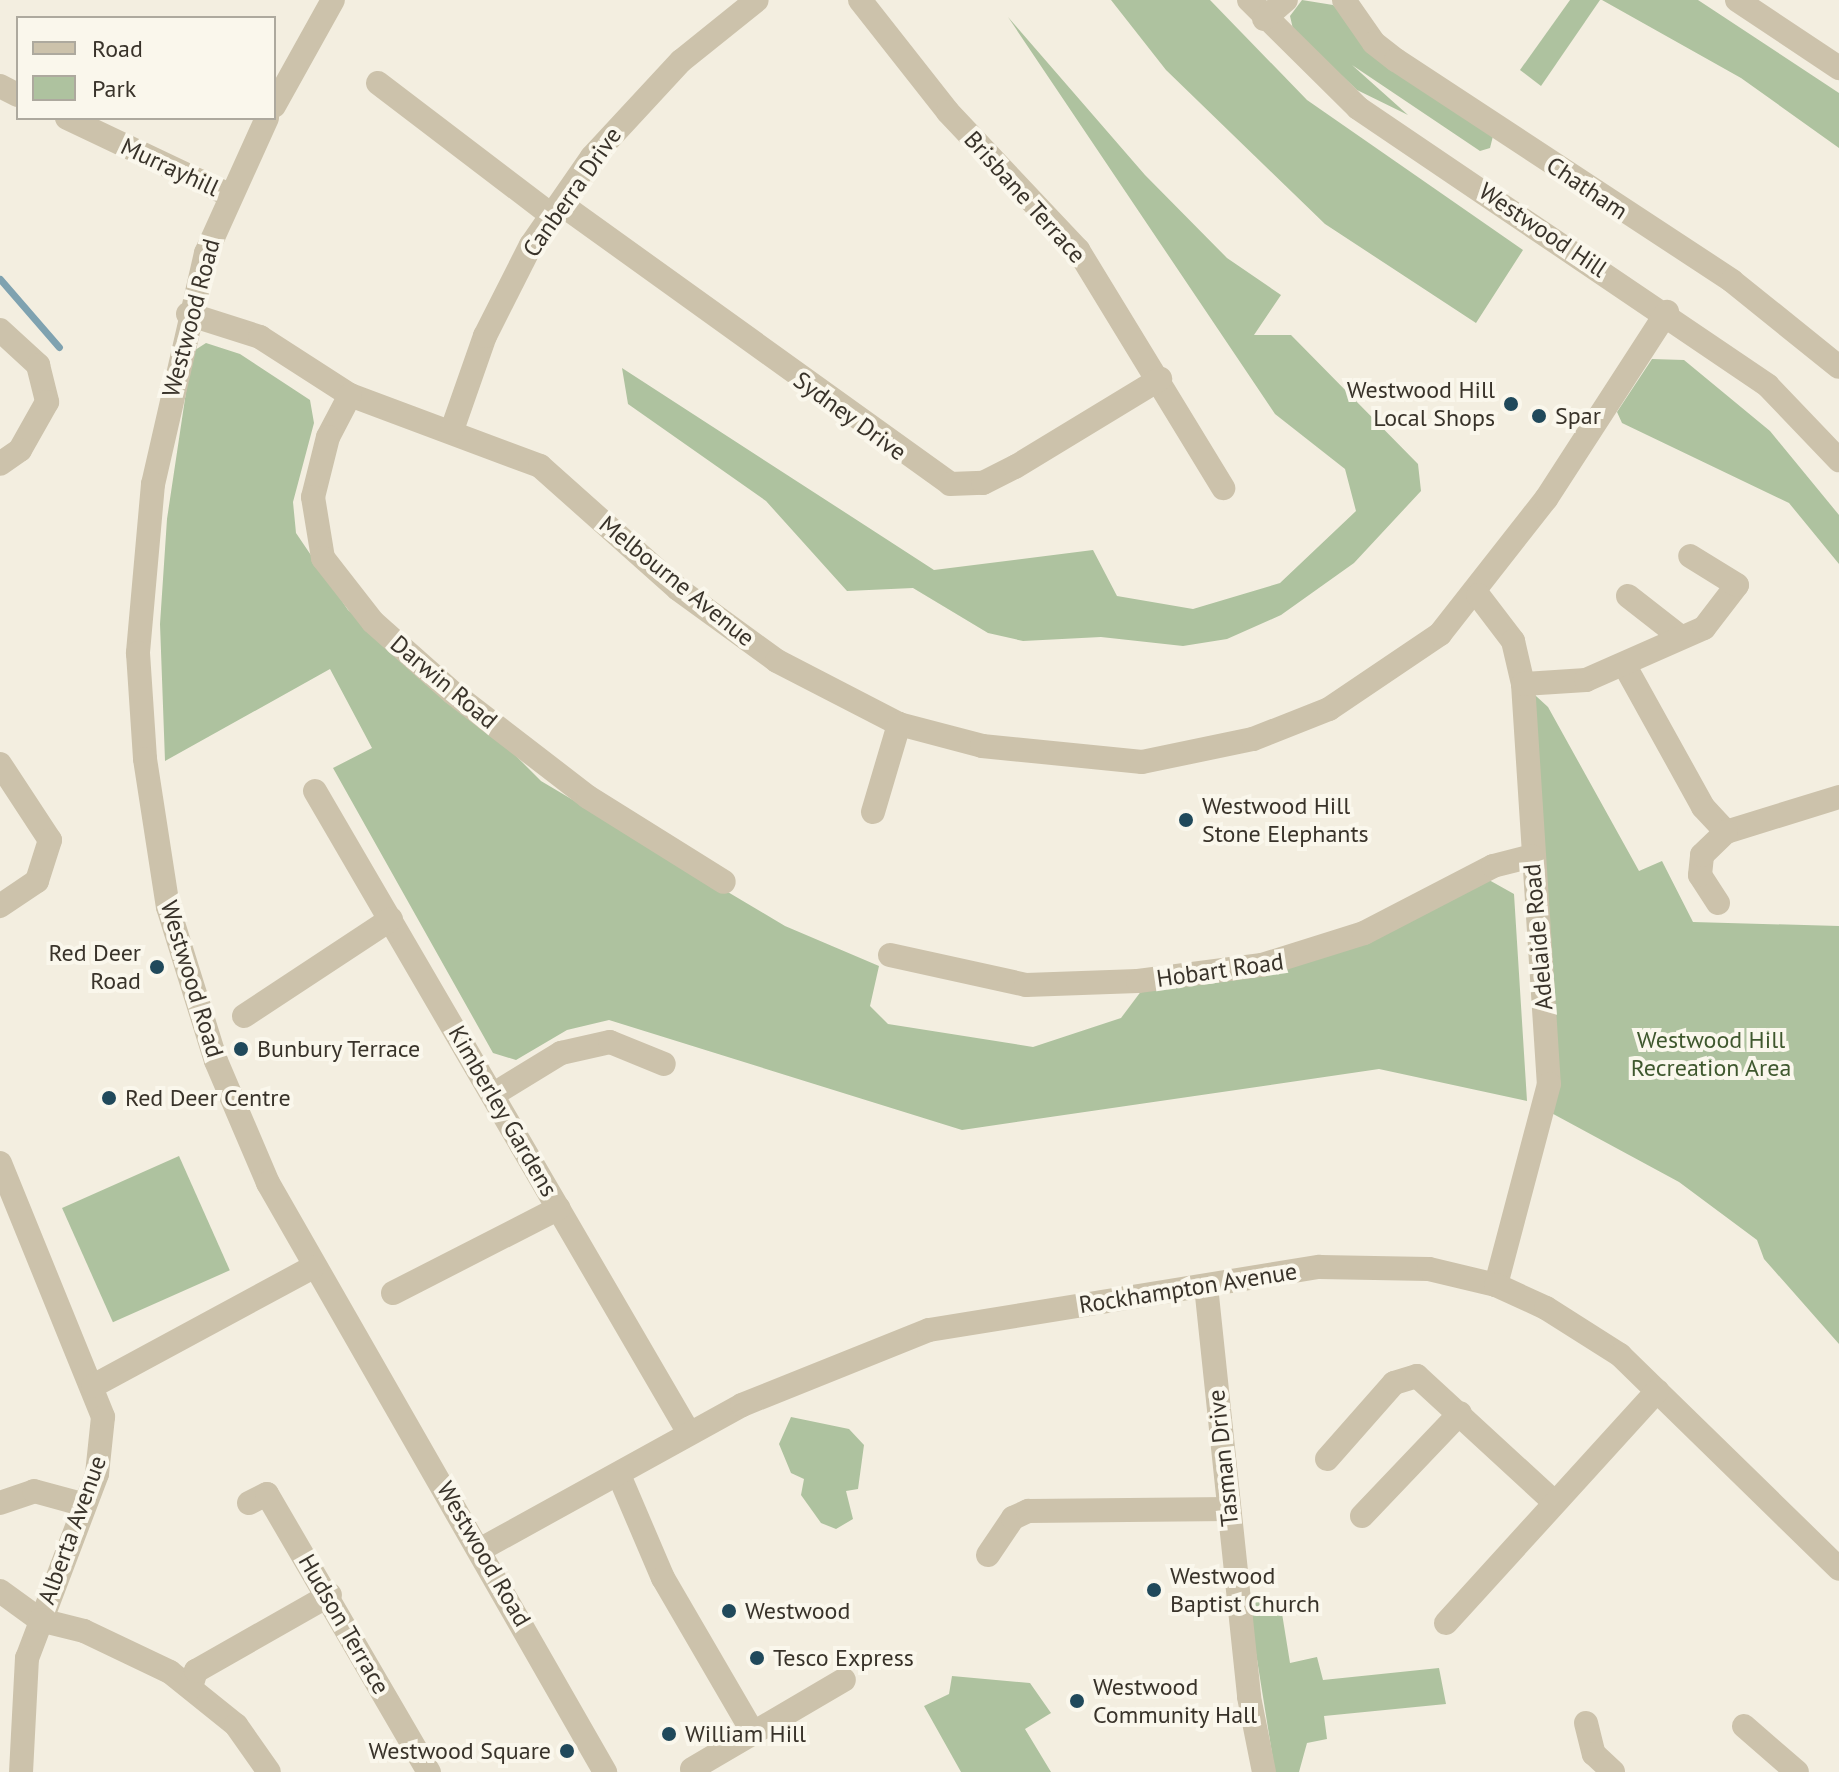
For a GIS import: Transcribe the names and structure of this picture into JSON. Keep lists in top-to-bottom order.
{
  "streets": {
    "street": [
      "Murrayhill",
      "Chatham",
      "Canberra Drive",
      "Brisbane Terrace",
      "Westwood Hill",
      "Westwood Road",
      "Sydney Drive",
      "Melbourne Avenue",
      "Darwin Road",
      "Adelaide Road",
      "Hobart Road",
      "Kimberley Gardens",
      "Rockhampton Avenue",
      "Tasman Drive",
      "Alberta Avenue",
      "Hudson Terrace"
    ]
  },
  "crossings": [
    ["Murrayhill", "Westwood Road"],
    ["Canberra Drive", "Sydney Drive"],
    ["Canberra Drive", "Melbourne Avenue"],
    ["Brisbane Terrace", "Sydney Drive"],
    ["Westwood Hill", "Melbourne Avenue"],
    ["Westwood Road", "Melbourne Avenue"],
    ["Westwood Road", "Rockhampton Avenue"],
    ["Melbourne Avenue", "Darwin Road"],
    ["Melbourne Avenue", "Adelaide Road"],
    ["Adelaide Road", "Hobart Road"],
    ["Adelaide Road", "Rockhampton Avenue"],
    ["Kimberley Gardens", "Rockhampton Avenue"],
    ["Rockhampton Avenue", "Tasman Drive"]
  ],
  "parks": ["Westwood Hill Recreation Area"],
  "places": [
    "Westwood Hill Local Shops",
    "Spar",
    "Westwood Hill Stone Elephants",
    "Red Deer Road",
    "Bunbury Terrace",
    "Red Deer Centre",
    "Westwood Baptist Church",
    "Westwood",
    "Tesco Express",
    "Westwood Community Hall",
    "William Hill",
    "Westwood Square"
  ],
  "legend": ["Road", "Park"]
}
